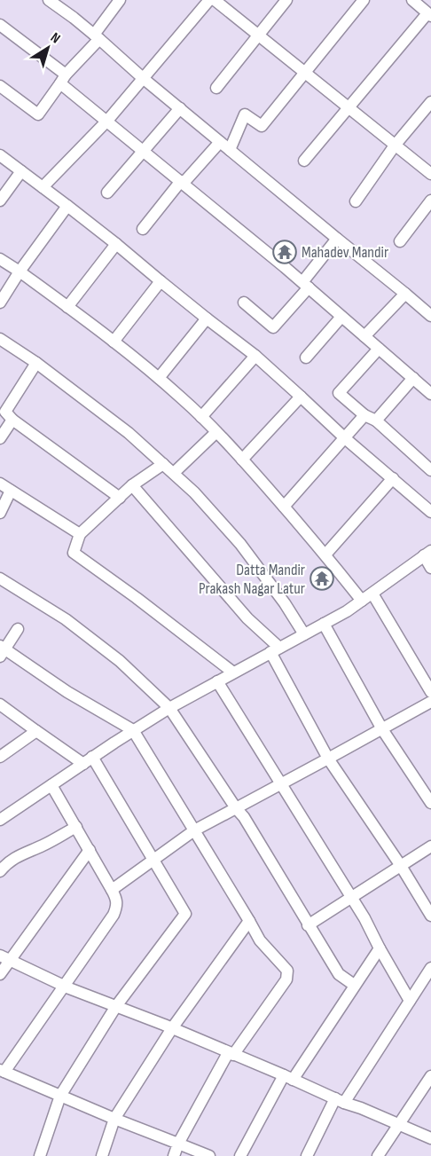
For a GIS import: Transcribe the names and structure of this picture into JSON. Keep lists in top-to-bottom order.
{
  "places": {
    "temple": ["Mahadev Mandir", "Datta Mandir Prakash Nagar Latur"]
  },
  "north": "top right"
}
